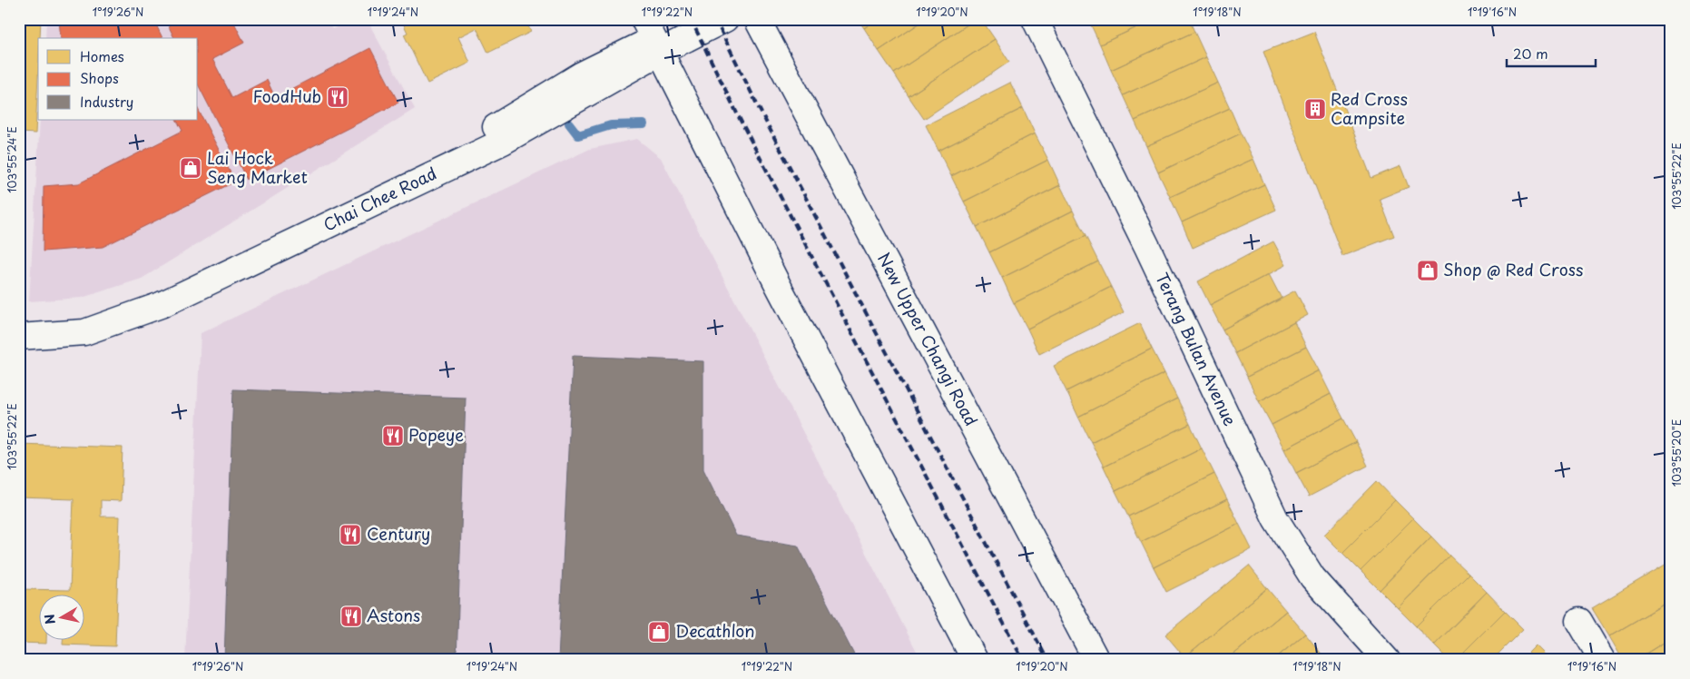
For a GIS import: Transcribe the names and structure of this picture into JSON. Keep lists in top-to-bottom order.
{
  "streets": {
    "street": ["Chai Chee Road", "New Upper Changi Road", "Terang Bulan Avenue"]
  },
  "places": {
    "restaurant": [
      "FoodHub",
      "Popeye",
      "Century",
      "Astons"
    ],
    "building": ["Red Cross Campsite"],
    "shop": ["Lai Hock Seng Market", "Shop @ Red Cross", "Decathlon"]
  },
  "legend": ["Homes", "Shops", "Industry"],
  "scale_bar": "20 m",
  "north": "left",
  "coordinates": [
    "1°19'26\"N",
    "1°19'24\"N",
    "1°19'22\"N",
    "1°19'20\"N",
    "1°19'18\"N",
    "1°19'16\"N",
    "103°55'24\"E",
    "103°55'22\"E",
    "103°55'20\"E"
  ]
}
